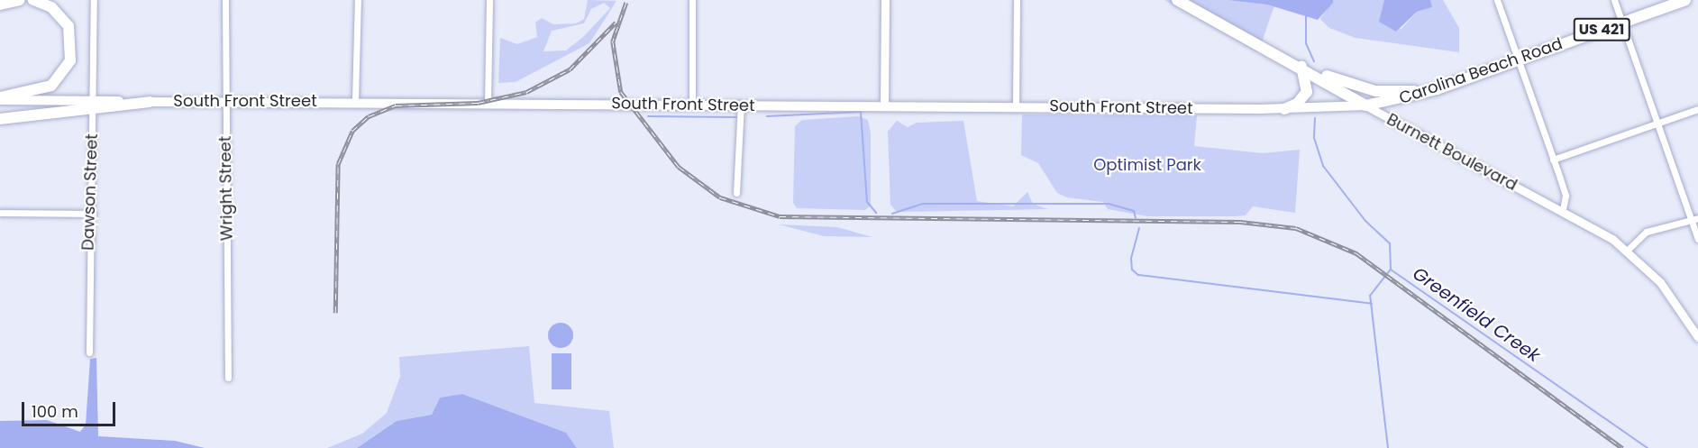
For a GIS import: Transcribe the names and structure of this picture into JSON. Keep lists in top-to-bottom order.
{
  "streets": {
    "highway": ["US 421", "Carolina Beach Road", "Burnett Boulevard"],
    "main road": ["South Front Street"],
    "street": ["Wright Street", "Dawson Street"]
  },
  "crossings": [
    ["Carolina Beach Road", "South Front Street"],
    ["Carolina Beach Road", "Burnett Boulevard"],
    ["South Front Street", "Burnett Boulevard"],
    ["South Front Street", "Wright Street"]
  ],
  "water": ["Greenfield Creek"],
  "parks": ["Optimist Park"],
  "scale_bar": "100 m"
}
